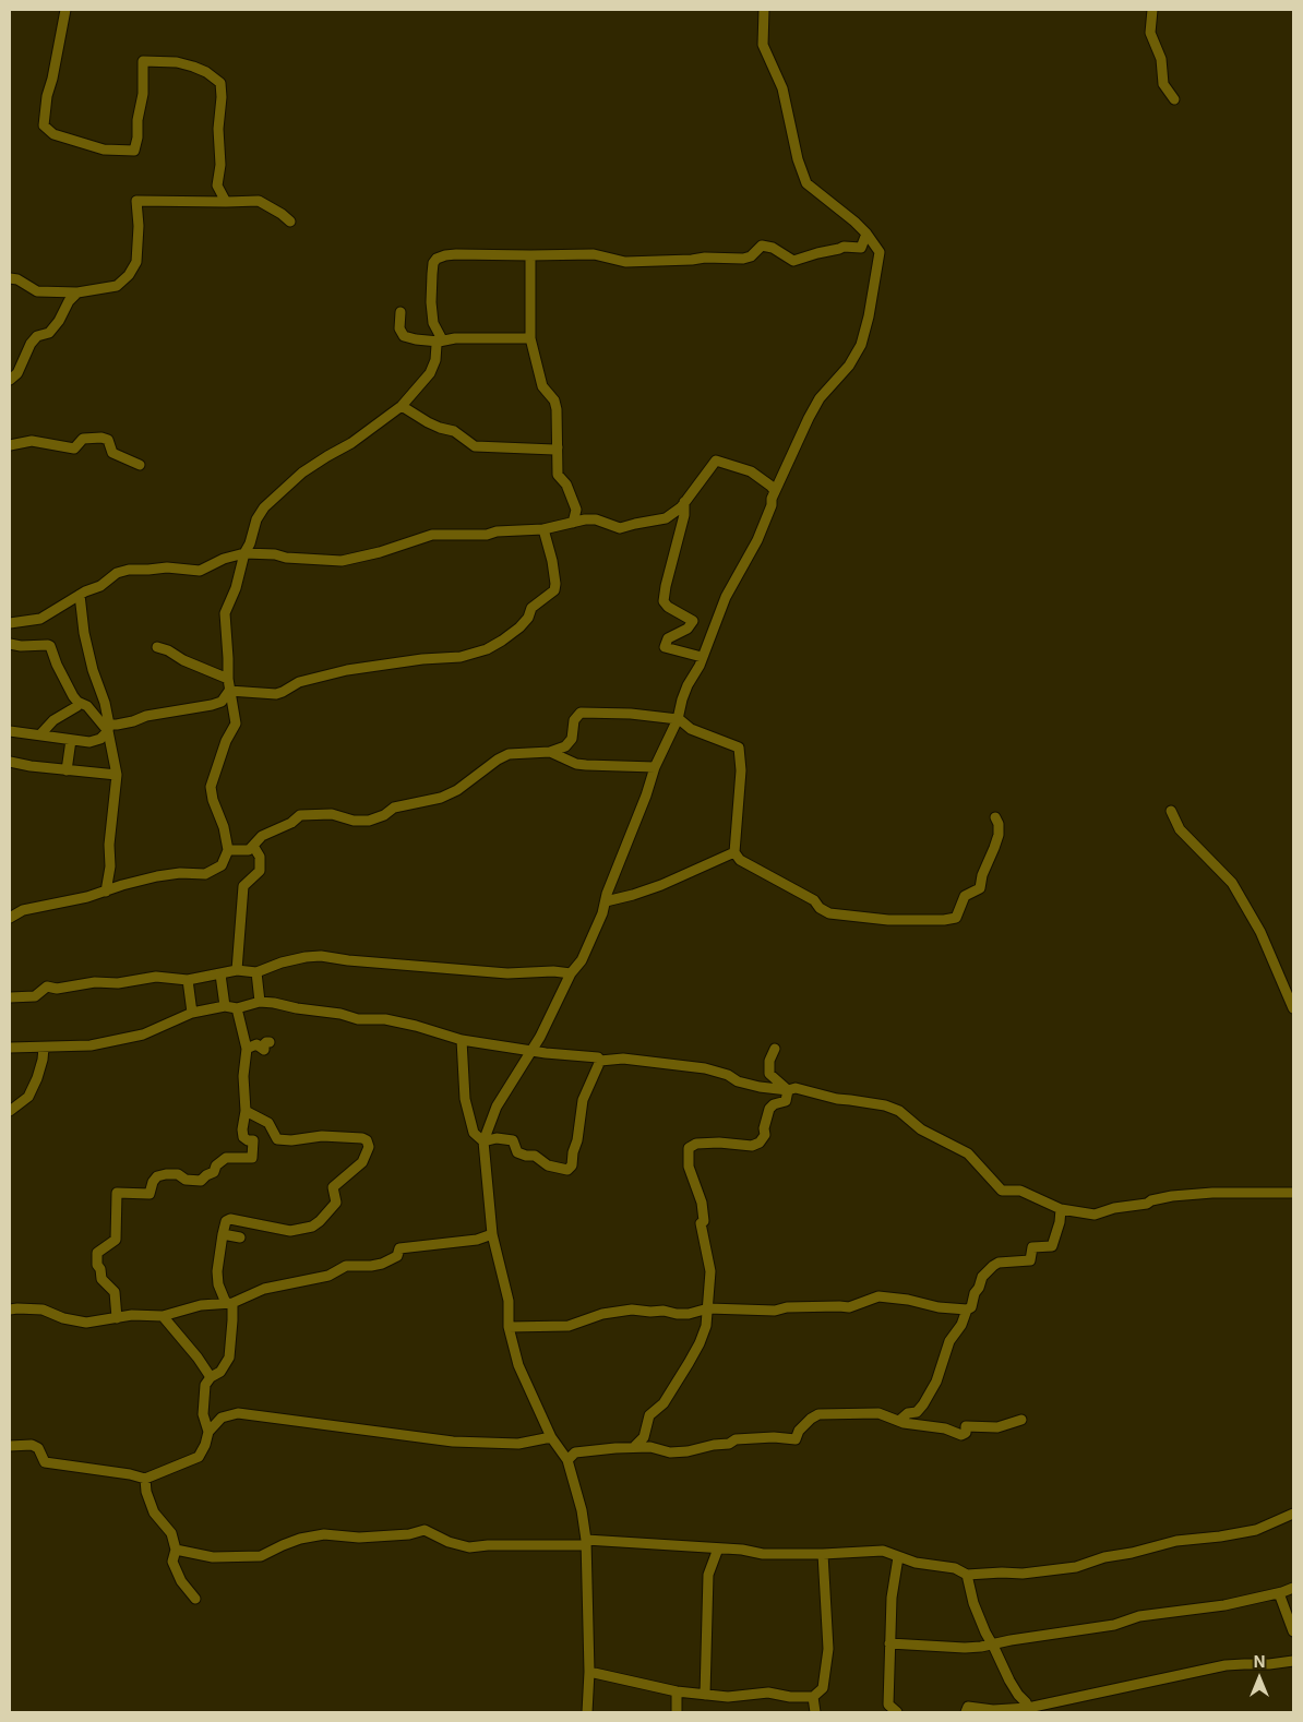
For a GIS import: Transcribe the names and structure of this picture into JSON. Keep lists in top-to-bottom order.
{
  "north": "top"
}
